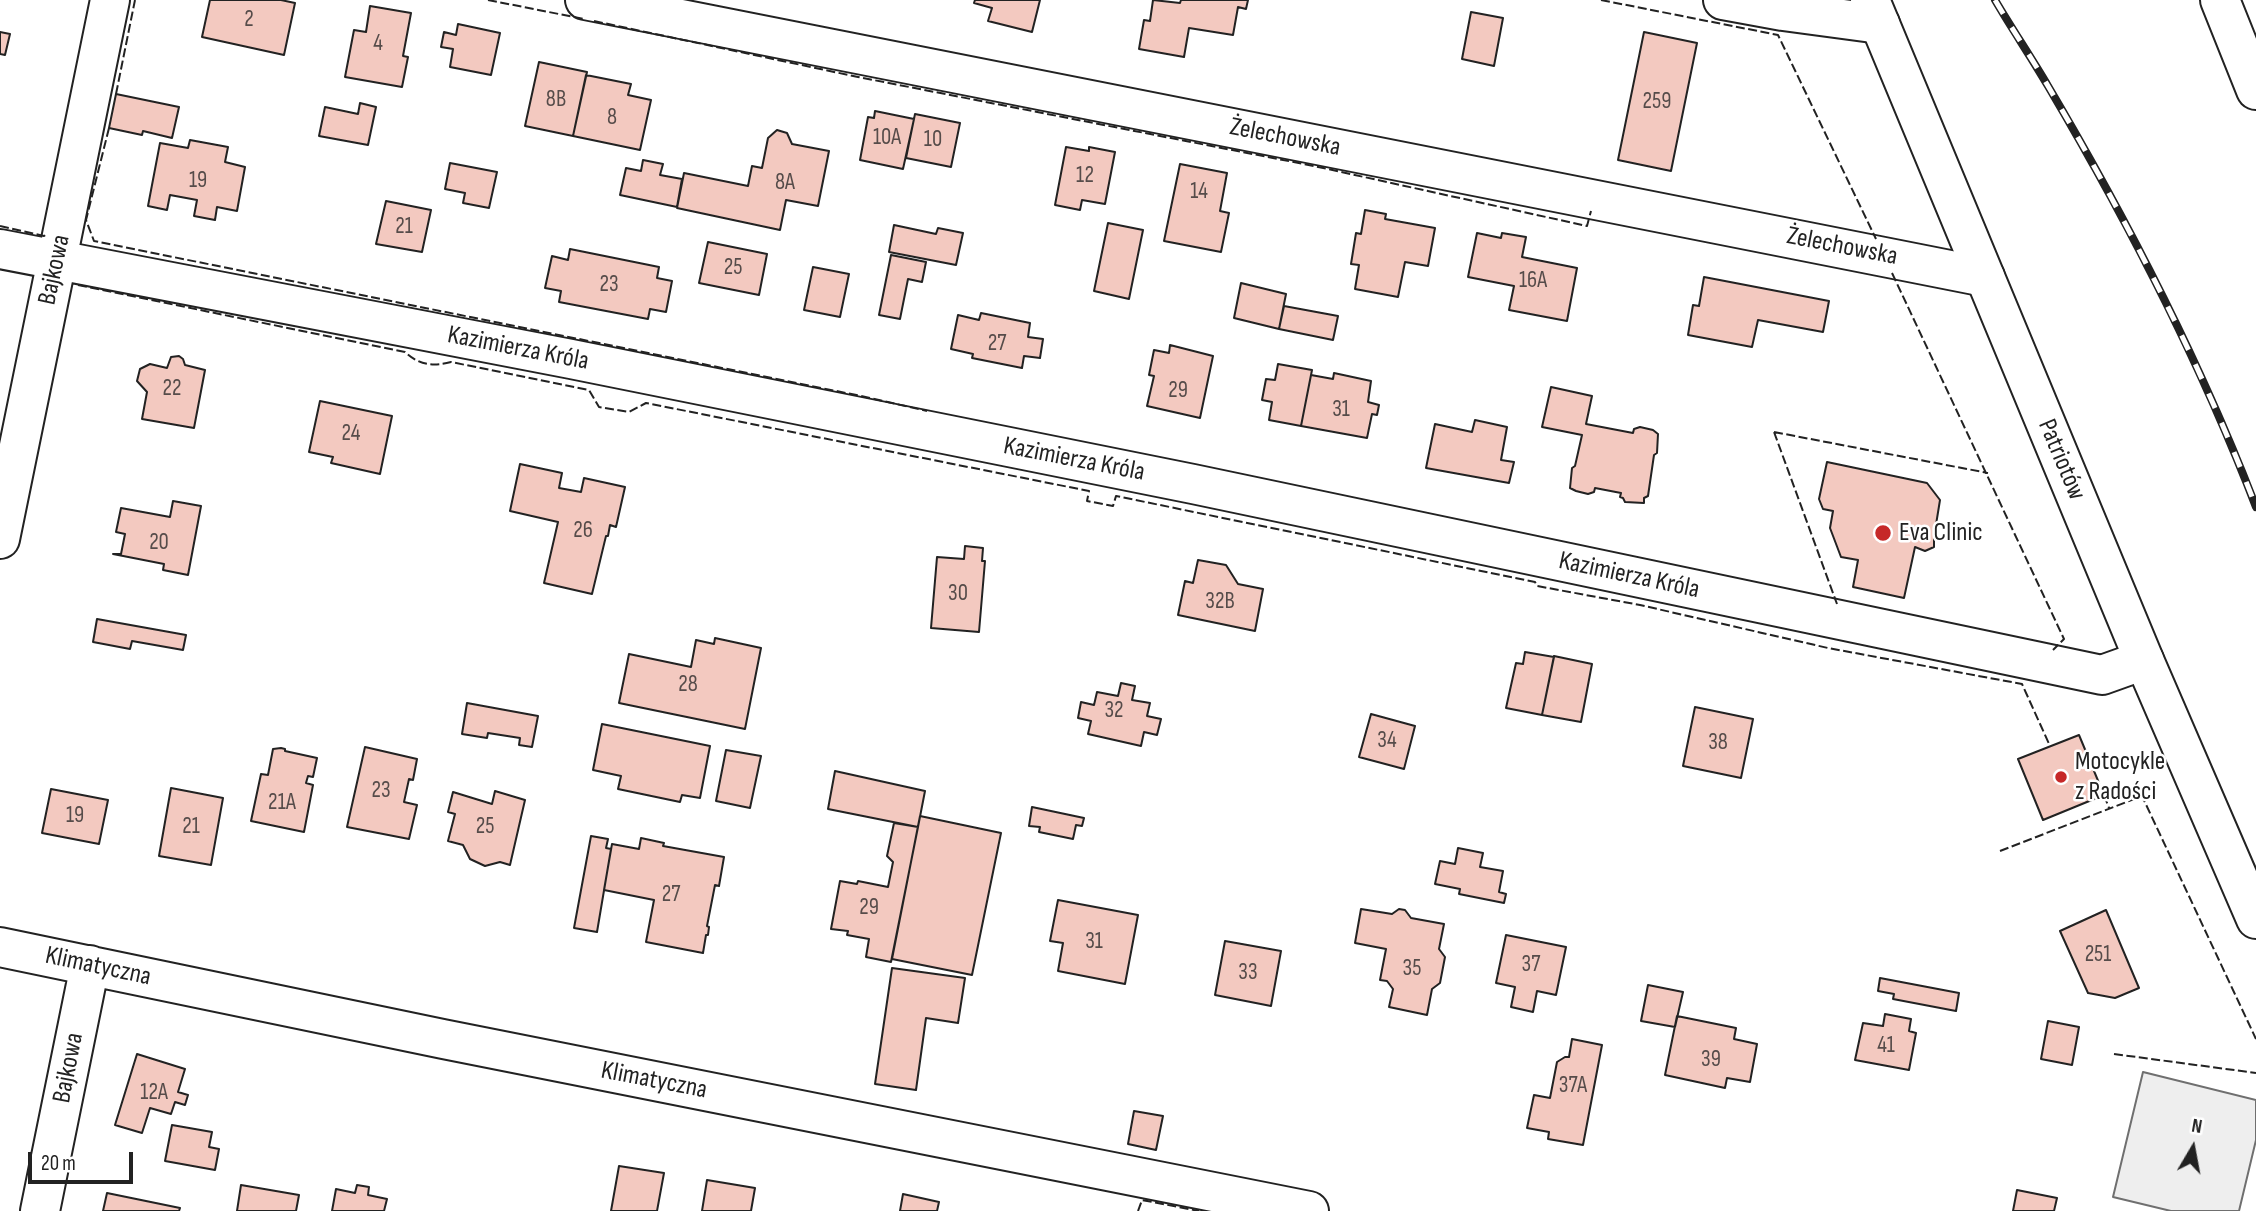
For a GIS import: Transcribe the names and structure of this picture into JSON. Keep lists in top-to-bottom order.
{
  "streets": {
    "street": [
      "Żelechowska",
      "Bajkowa",
      "Kazimierza Króla",
      "Patriotów",
      "Klimatyczna"
    ]
  },
  "crossings": [
    ["Żelechowska", "Patriotów"],
    ["Bajkowa", "Kazimierza Króla"],
    ["Bajkowa", "Klimatyczna"],
    ["Kazimierza Króla", "Patriotów"]
  ],
  "places": ["Eva Clinic", "Motocykle z Radości"],
  "house_numbers": [
    "2",
    "4",
    "8B",
    "259",
    "8",
    "10A",
    "10",
    "12",
    "19",
    "8A",
    "14",
    "21",
    "25",
    "16A",
    "23",
    "27",
    "22",
    "29",
    "31",
    "24",
    "26",
    "20",
    "30",
    "32B",
    "28",
    "32",
    "34",
    "38",
    "23",
    "21A",
    "19",
    "21",
    "25",
    "27",
    "29",
    "31",
    "251",
    "37",
    "35",
    "33",
    "41",
    "39",
    "37A",
    "12A"
  ],
  "scale_bar": "20 m",
  "north": "top"
}
